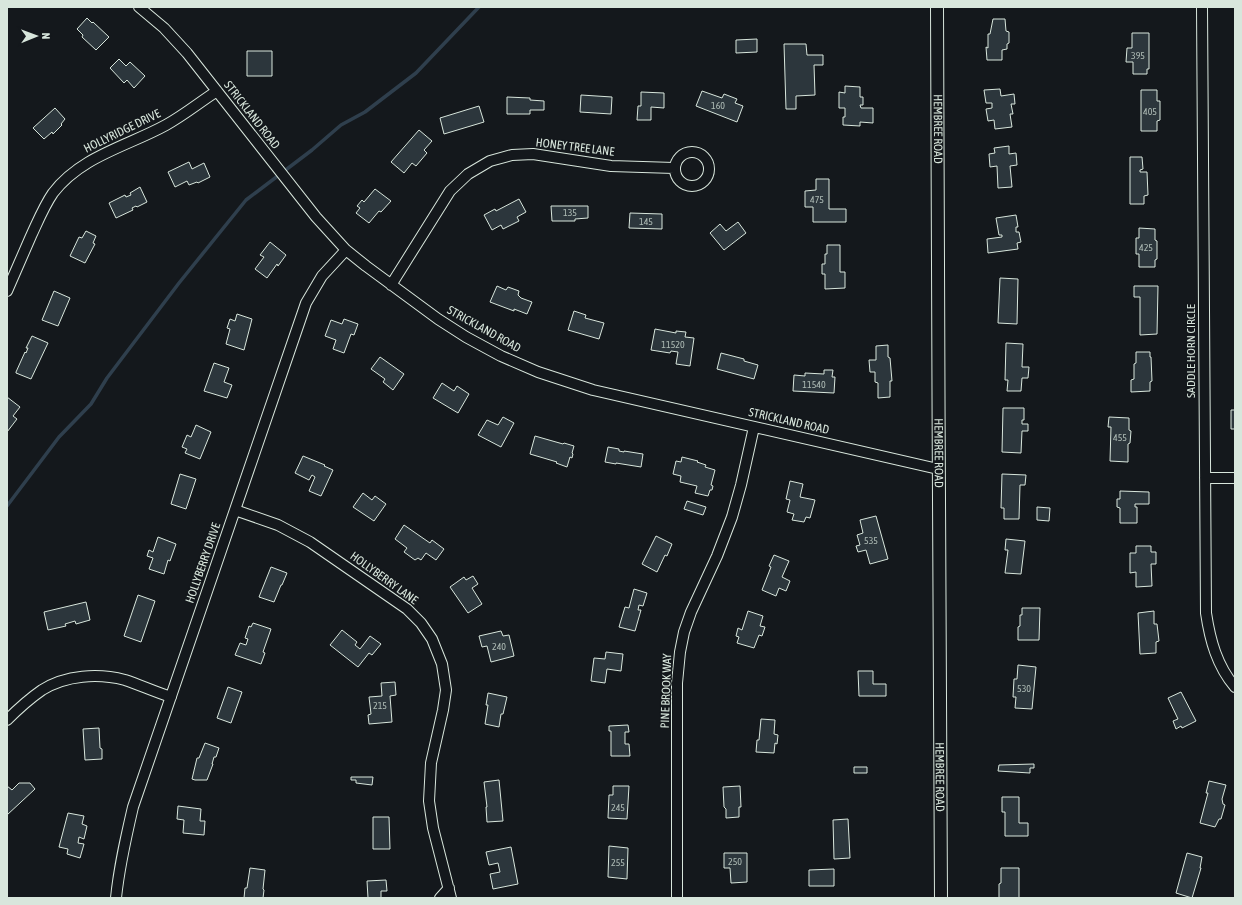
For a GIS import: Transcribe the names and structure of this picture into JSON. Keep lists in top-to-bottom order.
{
  "streets": {
    "street": [
      "STRICKLAND ROAD",
      "HEMBREE ROAD",
      "HOLLYRIDGE DRIVE",
      "HONEY TREE LANE",
      "SADDLE HORN CIRCLE",
      "HOLLYBERRY DRIVE",
      "HOLLYBERRY LANE",
      "PINE BROOK WAY"
    ]
  },
  "crossings": [
    ["STRICKLAND ROAD", "HEMBREE ROAD"],
    ["STRICKLAND ROAD", "HOLLYRIDGE DRIVE"],
    ["STRICKLAND ROAD", "HONEY TREE LANE"],
    ["STRICKLAND ROAD", "HOLLYBERRY DRIVE"],
    ["STRICKLAND ROAD", "PINE BROOK WAY"],
    ["HOLLYBERRY DRIVE", "HOLLYBERRY LANE"]
  ],
  "house_numbers": [
    "395",
    "160",
    "405",
    "475",
    "135",
    "145",
    "425",
    "11520",
    "11540",
    "455",
    "535",
    "240",
    "530",
    "215",
    "245",
    "250",
    "255"
  ],
  "north": "right"
}
